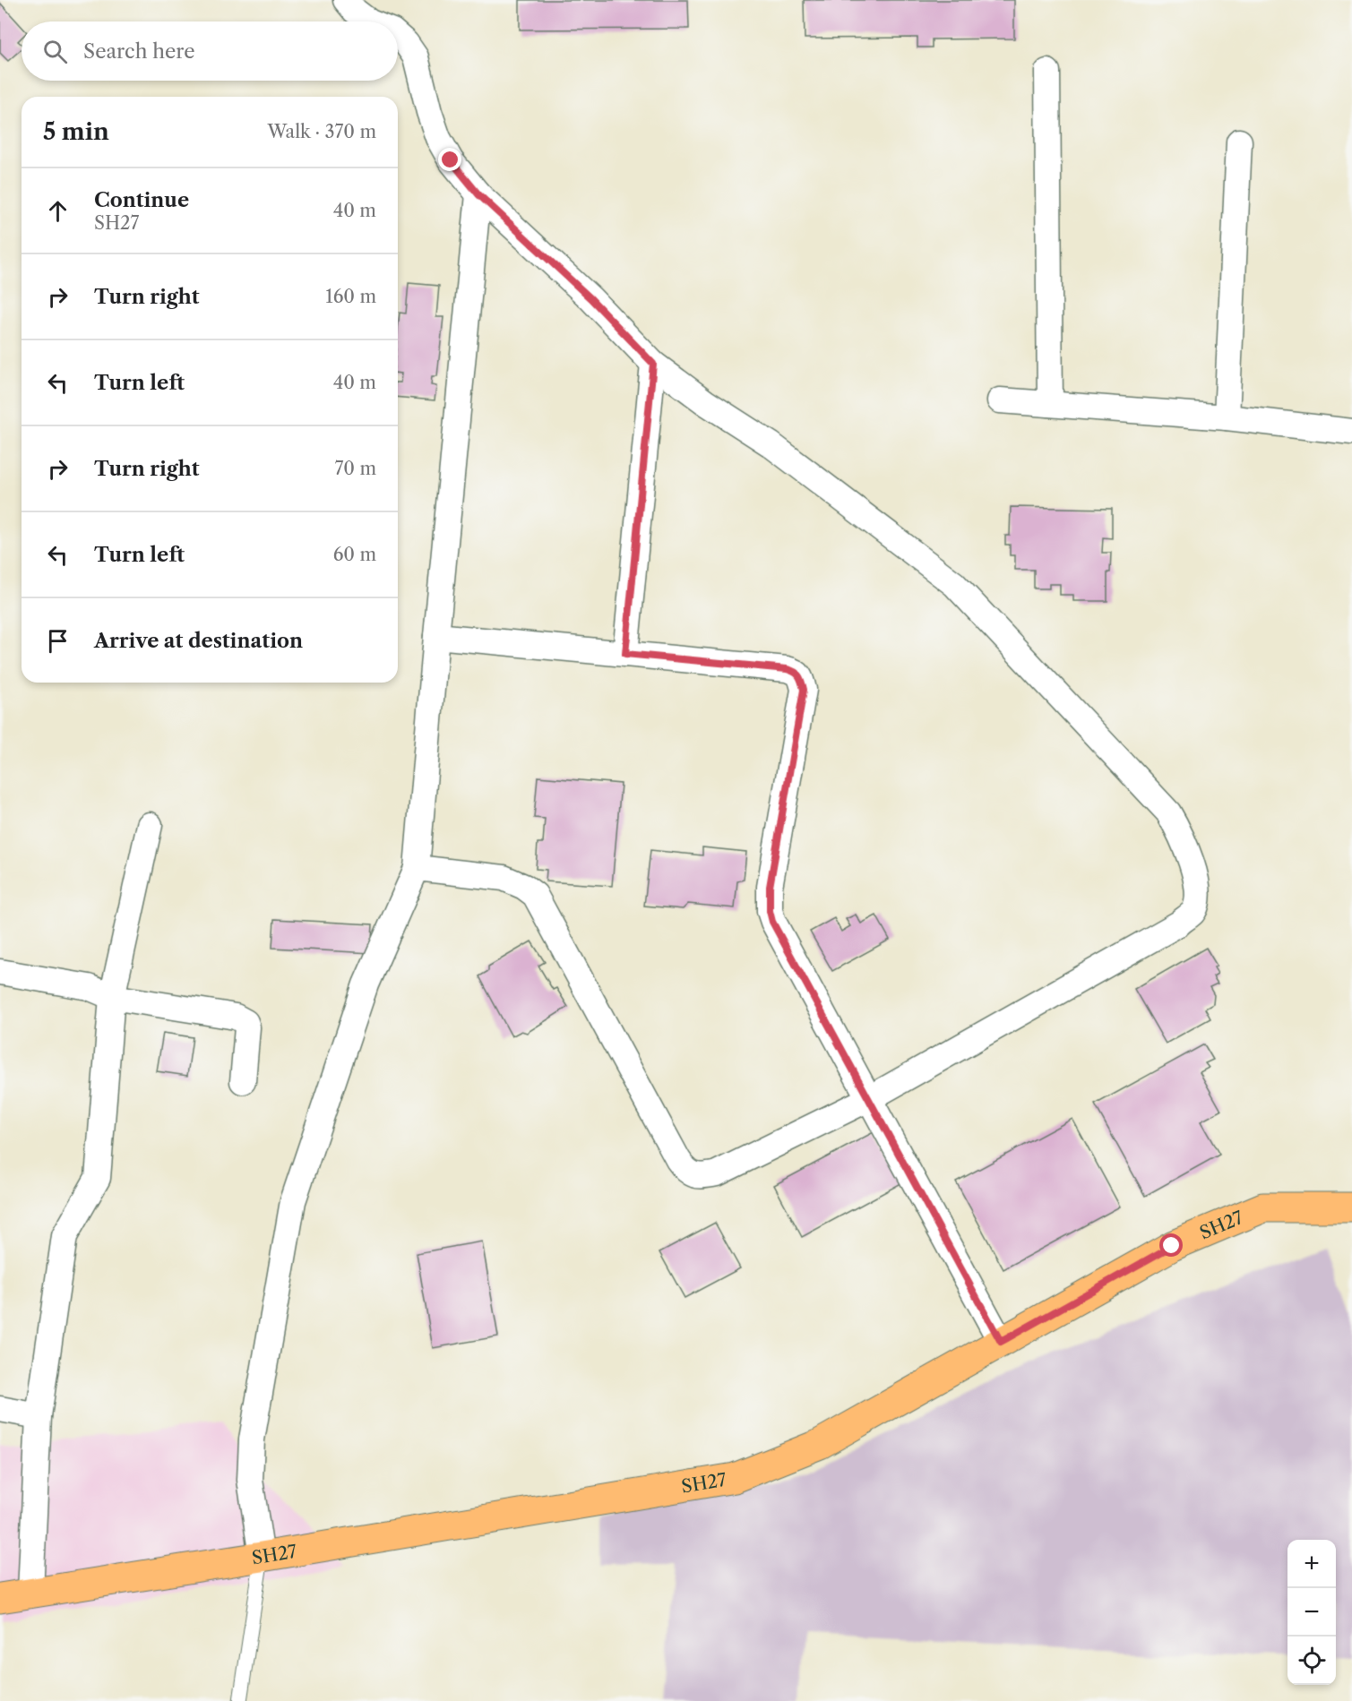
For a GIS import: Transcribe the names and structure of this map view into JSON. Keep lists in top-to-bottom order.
{
  "streets": {
    "main road": ["SH27"]
  },
  "page": {
    "search": "Search here",
    "heading": ["5 min", "Walk · 370 m"],
    "list": [
      ["Continue", "SH27", "40 m"],
      ["Turn right", "160 m"],
      ["Turn left", "40 m"],
      ["Turn right", "70 m"],
      ["Turn left", "60 m"],
      "Arrive at destination"
    ],
    "map_buttons": ["+", "−"]
  }
}
